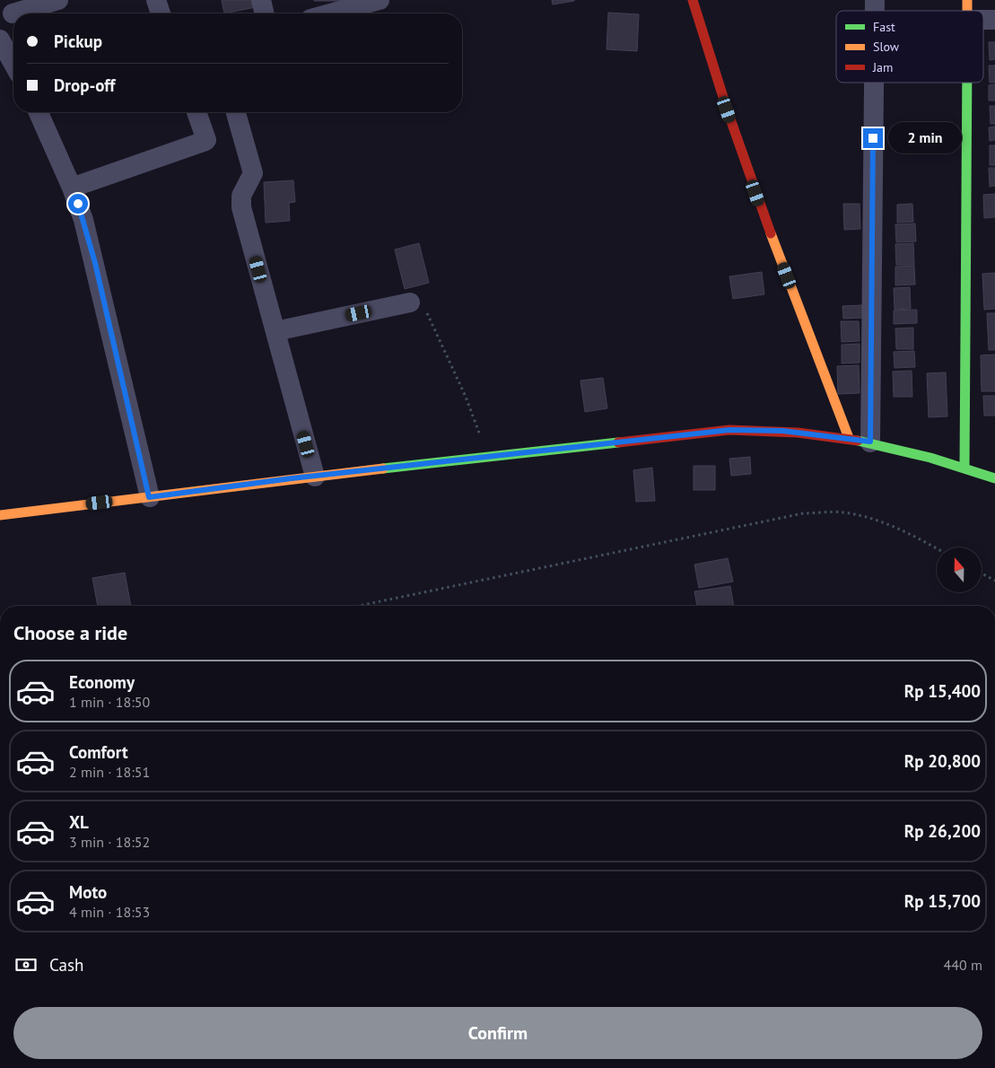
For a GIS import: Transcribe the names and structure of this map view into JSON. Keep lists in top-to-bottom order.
{
  "legend": ["Fast", "Slow", "Jam"],
  "north": "top",
  "page": {
    "banner": ["Pickup", "Drop-off"],
    "bubble": "2 min",
    "heading": "Choose a ride",
    "list": [
      {
        "name": "Economy",
        "note": "1 min · 18:50",
        "value": "Rp 15,400"
      },
      {
        "name": "Comfort",
        "note": "2 min · 18:51",
        "value": "Rp 20,800"
      },
      {
        "name": "XL",
        "note": "3 min · 18:52",
        "value": "Rp 26,200"
      },
      {
        "name": "Moto",
        "note": "4 min · 18:53",
        "value": "Rp 15,700"
      }
    ],
    "pay": ["Cash", "440 m"],
    "buttons": "Confirm"
  }
}
